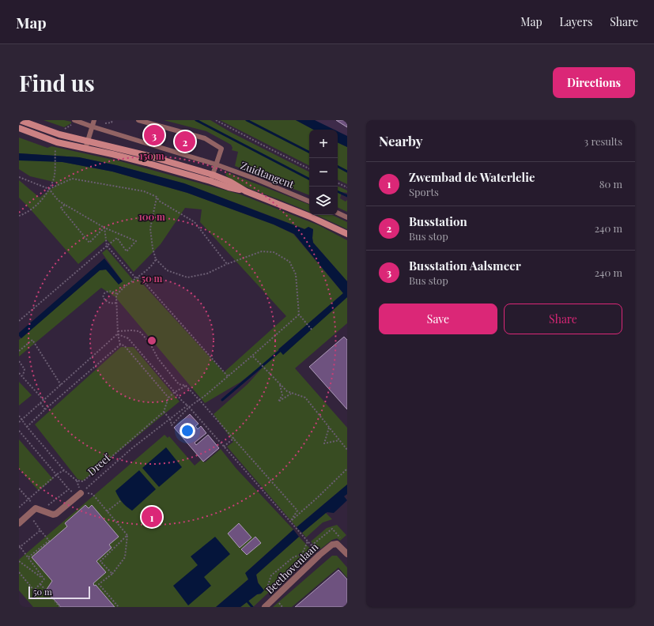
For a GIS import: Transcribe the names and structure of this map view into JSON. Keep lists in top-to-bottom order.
{
  "streets": {
    "street": ["Beethovenlaan"],
    "lane": ["Zuidtangent"],
    "path": ["Dreef"]
  },
  "scale_bar": "50 m",
  "page": {
    "header": "Map",
    "nav": ["Map", "Layers", "Share"],
    "buttons": [
      "Directions",
      ["Save", "Share"]
    ],
    "title": "Find us",
    "heading": ["Nearby", "3 results"],
    "pins": ["3", "2", "1"],
    "map_buttons": ["+", "−"],
    "list": [
      {
        "mark": "1",
        "name": "Zwembad de Waterlelie",
        "note": "Sports",
        "value": "80 m"
      },
      {
        "mark": "2",
        "name": "Busstation",
        "note": "Bus stop",
        "value": "240 m"
      },
      {
        "mark": "3",
        "name": "Busstation Aalsmeer",
        "note": "Bus stop",
        "value": "240 m"
      }
    ],
    "scale": "50 m"
  },
  "rings": ["150 m", "100 m", "50 m"]
}
